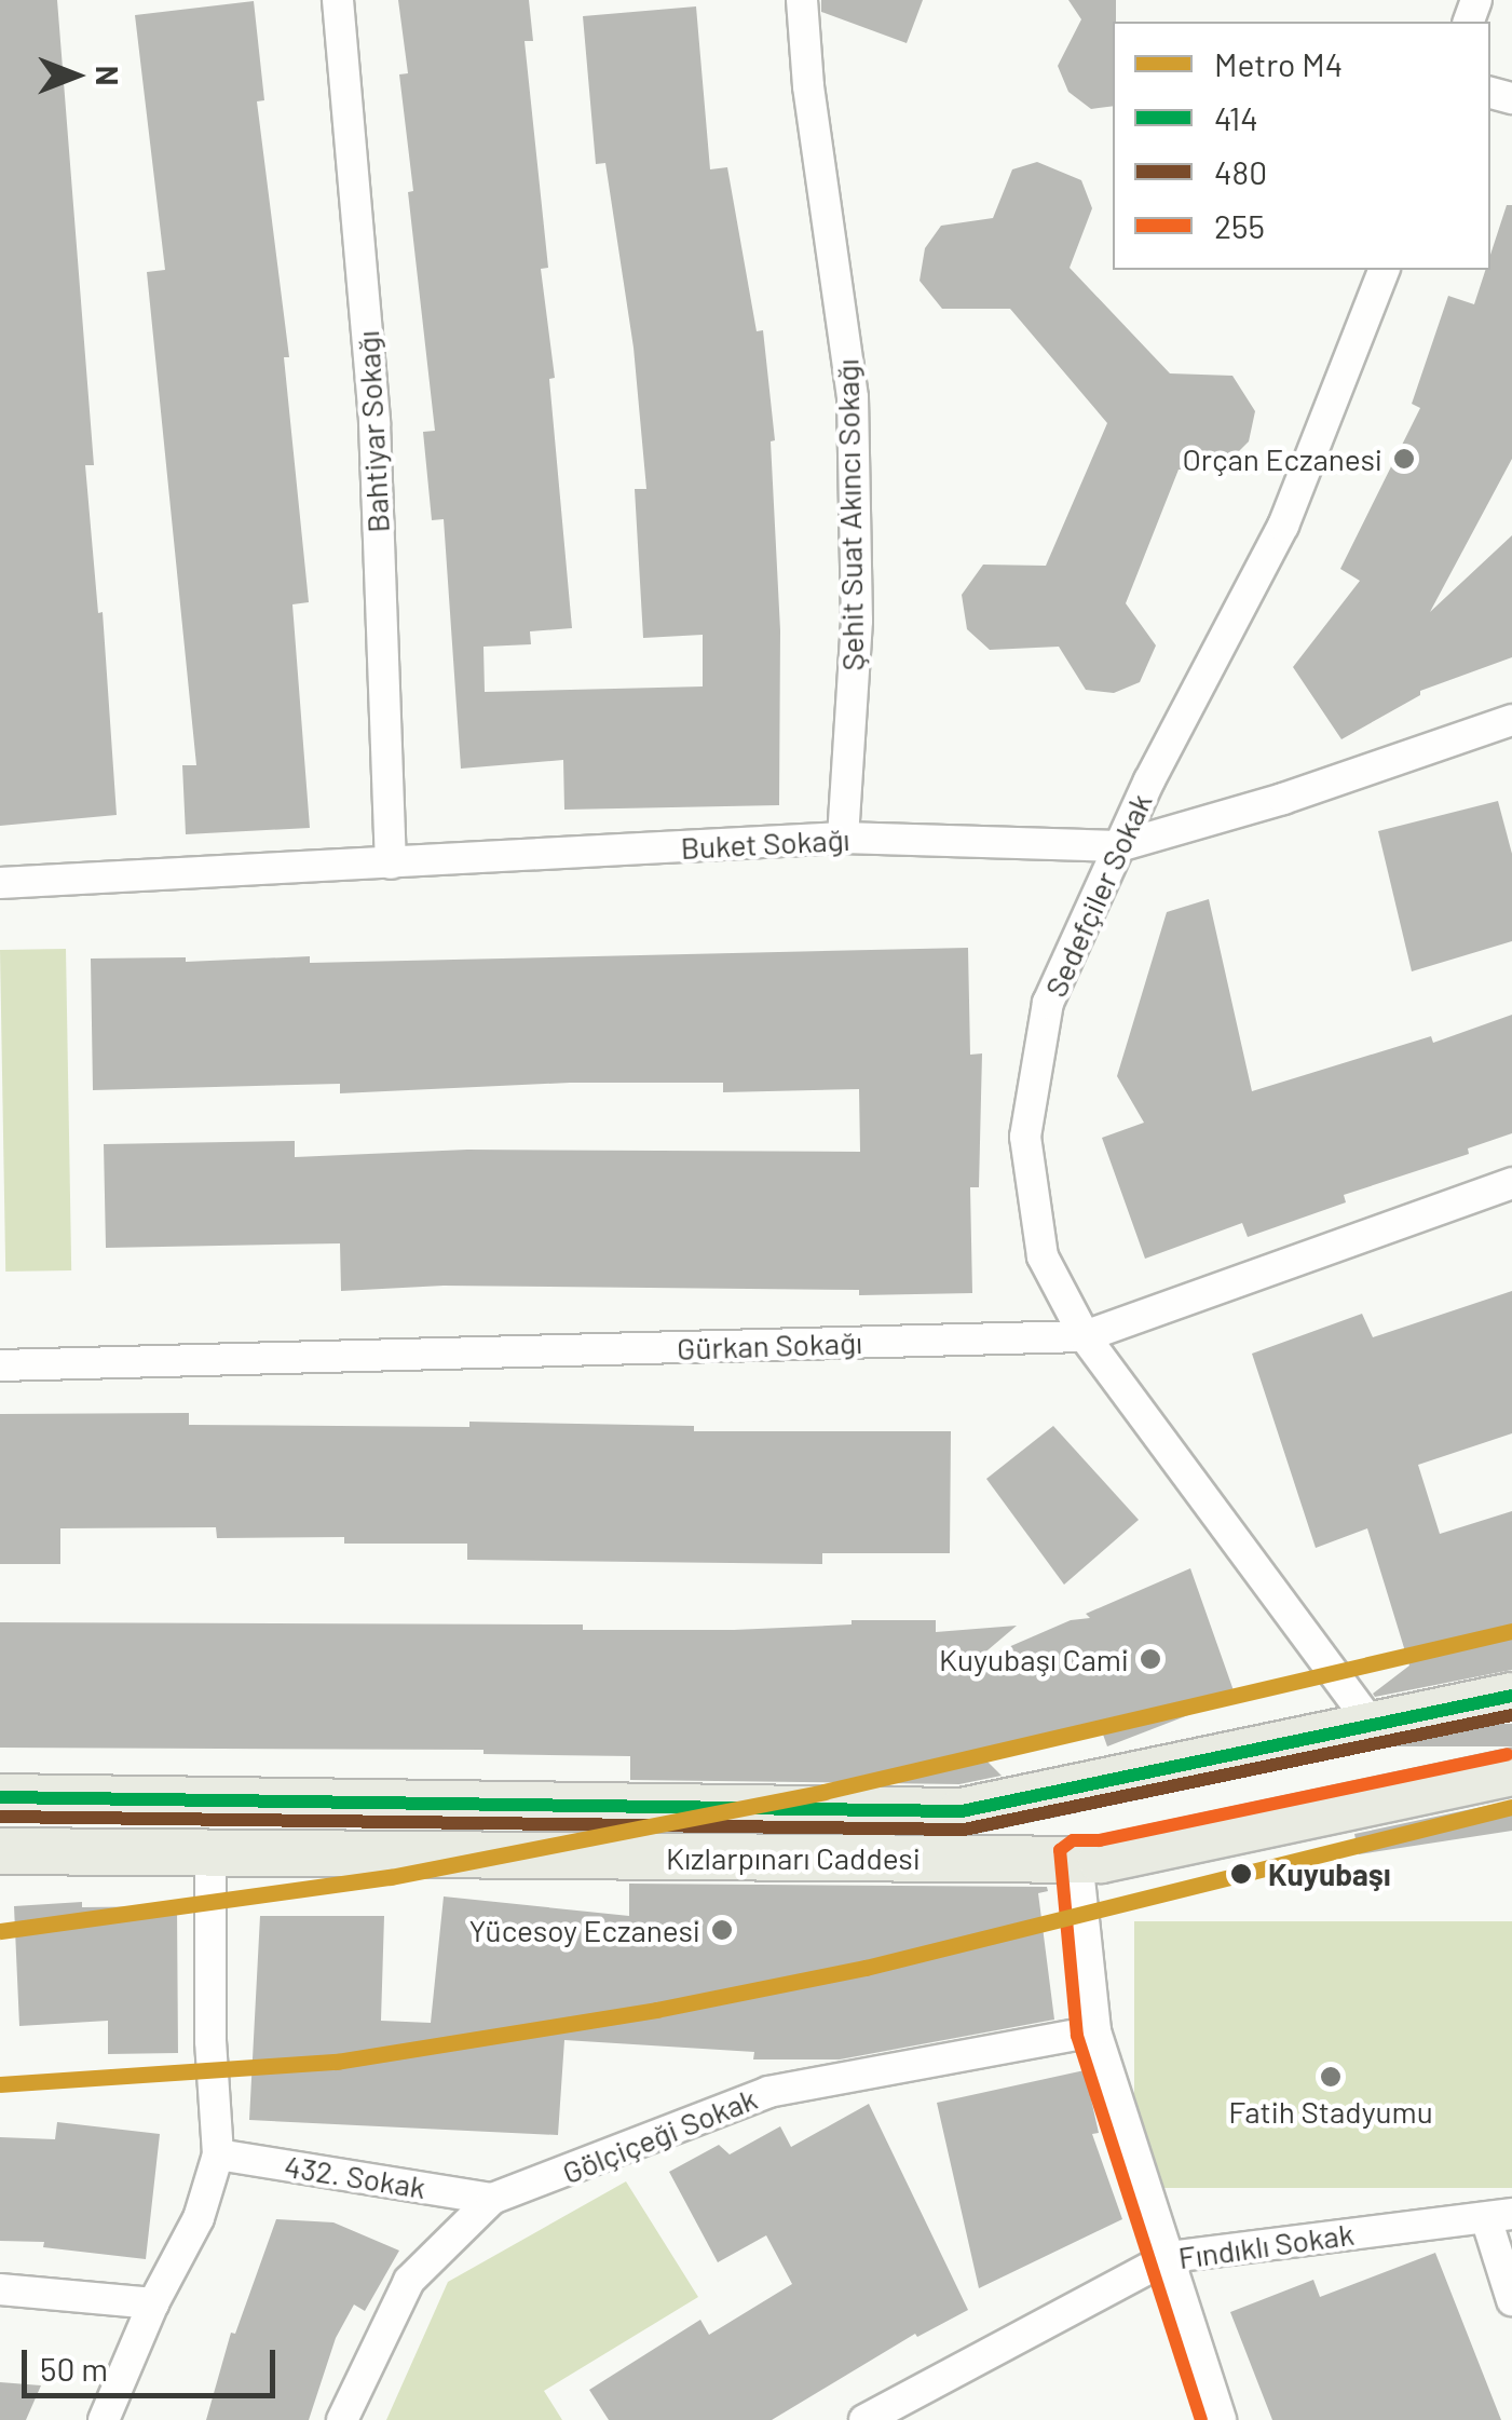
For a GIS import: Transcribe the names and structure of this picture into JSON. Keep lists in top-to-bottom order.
{
  "streets": {
    "main road": ["Kızlarpınarı Caddesi"],
    "street": [
      "Bahtiyar Sokağı",
      "Şehit Suat Akıncı Sokağı",
      "Buket Sokağı",
      "Sedefçiler Sokak",
      "Gürkan Sokağı",
      "Gölçiçeği Sokak",
      "432. Sokak",
      "Fındıklı Sokak"
    ]
  },
  "crossings": [
    ["Bahtiyar Sokağı", "Buket Sokağı"],
    ["Şehit Suat Akıncı Sokağı", "Buket Sokağı"],
    ["Buket Sokağı", "Sedefçiler Sokak"],
    ["Sedefçiler Sokak", "Gürkan Sokağı"],
    ["Sedefçiler Sokak", "Kızlarpınarı Caddesi"],
    ["Gölçiçeği Sokak", "432. Sokak"]
  ],
  "places": [
    "Orçan Eczanesi",
    "Kuyubaşı Cami",
    "Kuyubaşı",
    "Yücesoy Eczanesi",
    "Fatih Stadyumu"
  ],
  "lines": [
    "metro line M4",
    "transit line 414",
    "transit line 480",
    "transit line 255"
  ],
  "legend": [
    "Metro M4",
    "414",
    "480",
    "255"
  ],
  "scale_bar": "50 m",
  "north": "right"
}
